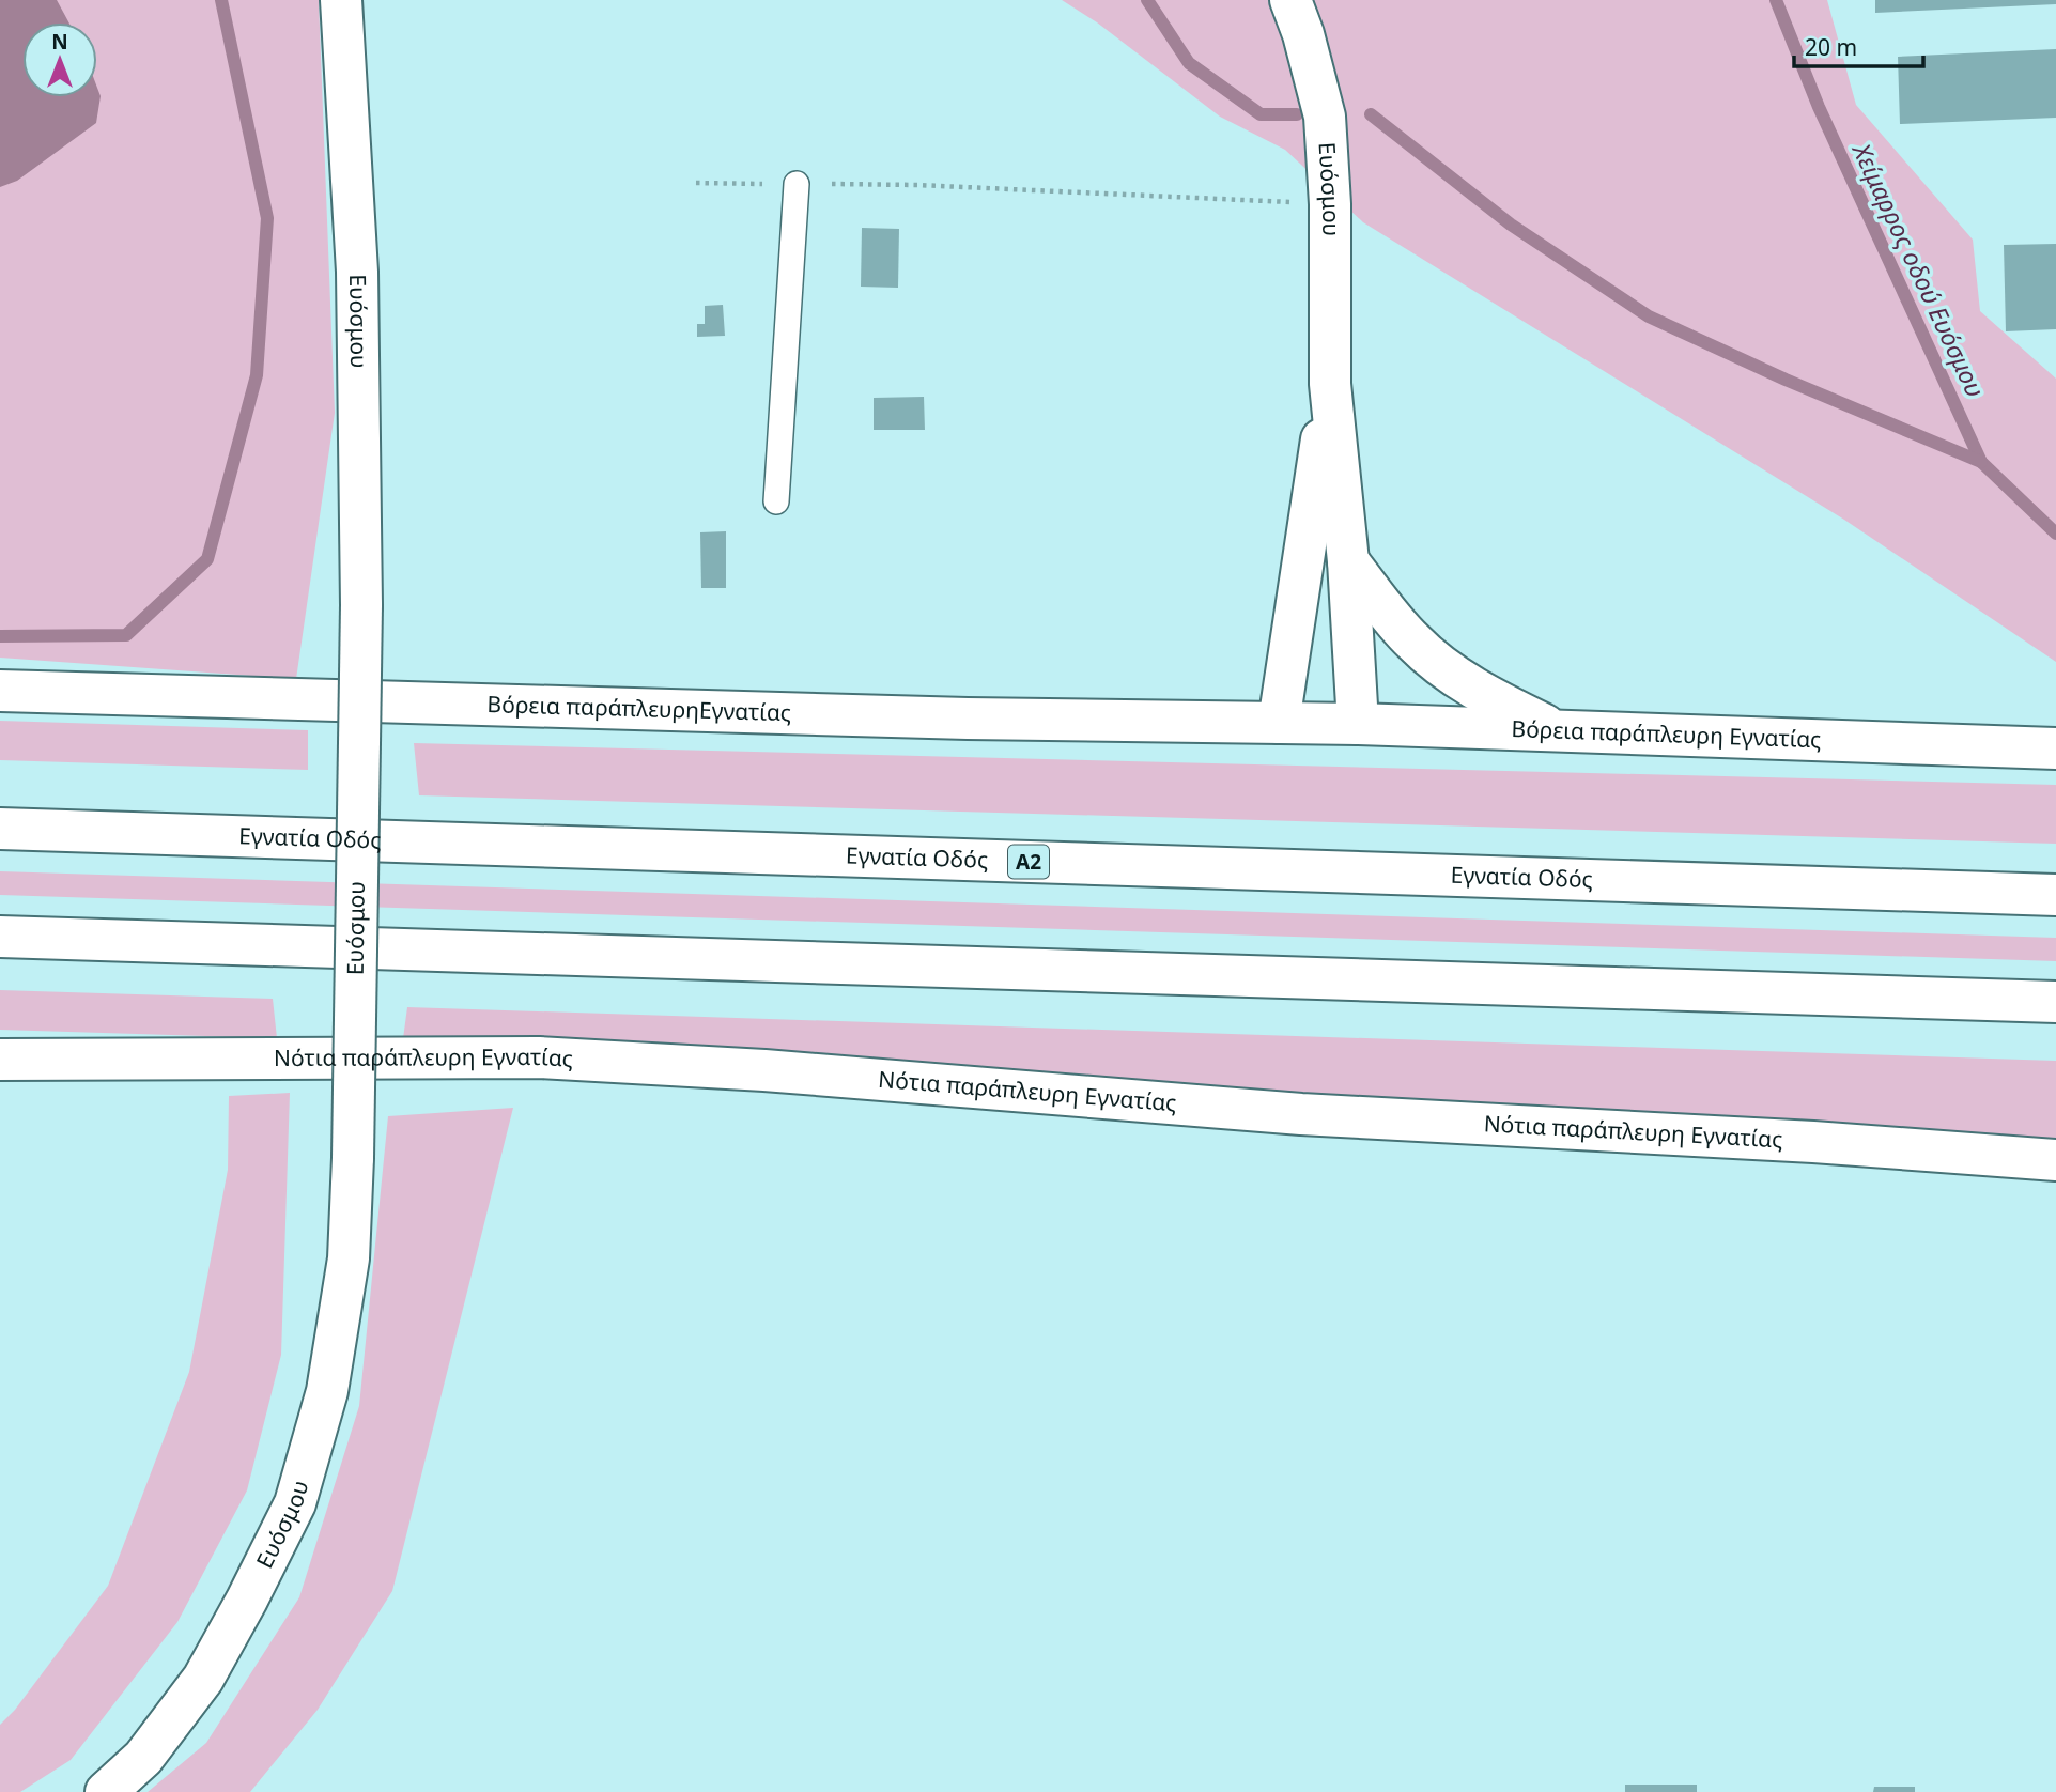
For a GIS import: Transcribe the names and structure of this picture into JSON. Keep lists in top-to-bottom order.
{
  "streets": {
    "main road": [
      "Ευόσμου",
      "Βόρεια παράπλευρηΕγνατίας",
      "Βόρεια παράπλευρη Εγνατίας",
      "Εγνατία Οδός",
      "Α2",
      "Νότια παράπλευρη Εγνατίας"
    ]
  },
  "crossings": [
    ["Βόρεια παράπλευρηΕγνατίας", "Βόρεια παράπλευρη Εγνατίας"]
  ],
  "water": ["Χείμαρρος οδού Ευόσμου"],
  "scale_bar": "20 m",
  "north": "top"
}
